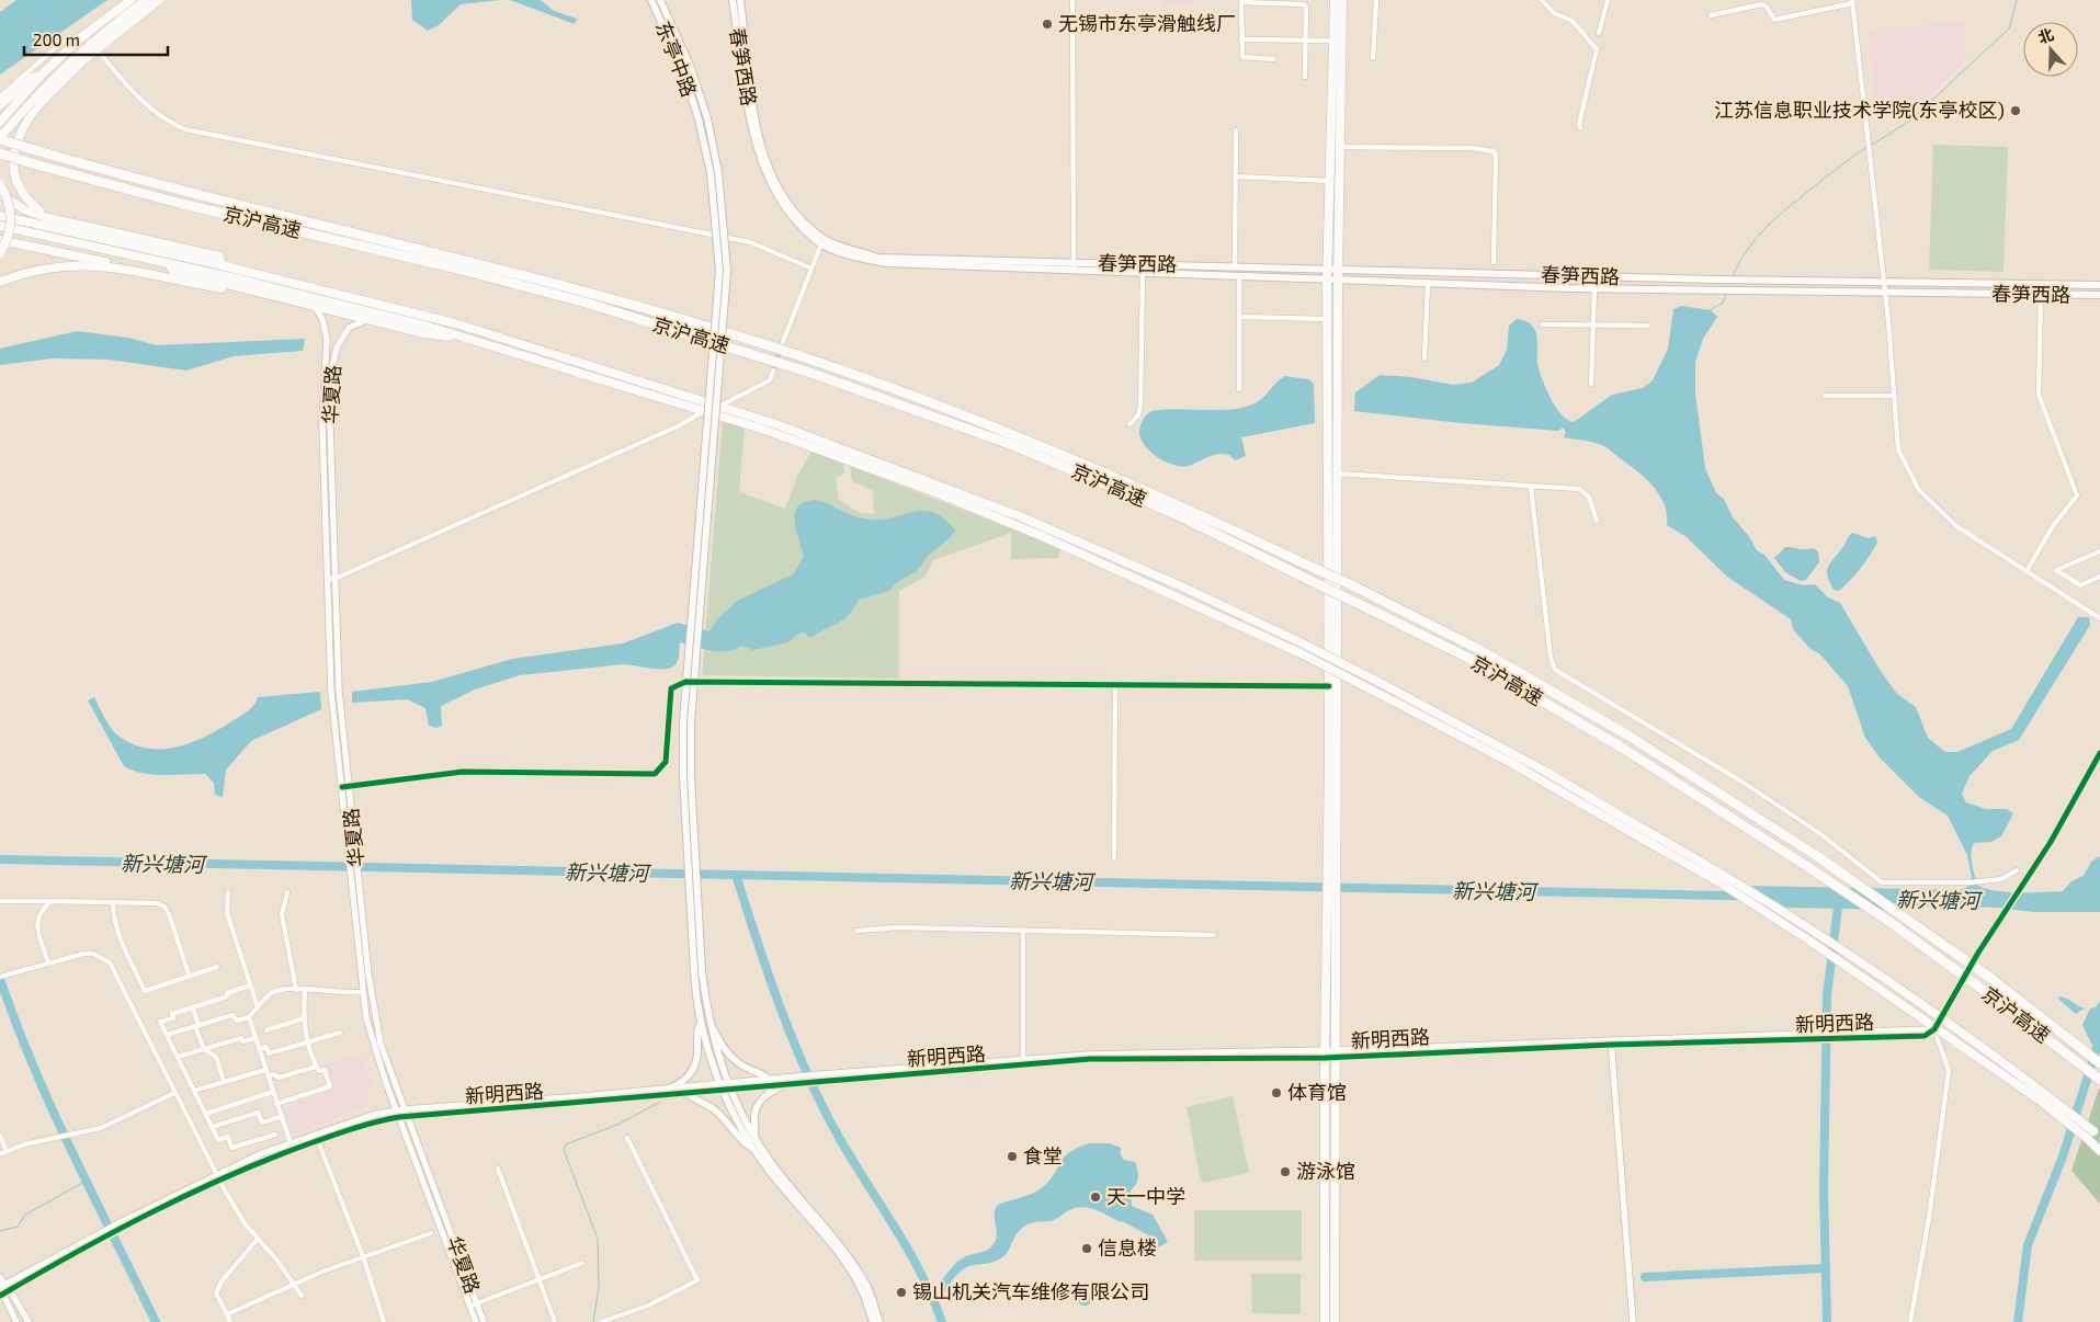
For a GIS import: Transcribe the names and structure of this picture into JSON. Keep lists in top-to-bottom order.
{
  "streets": {
    "highway": ["京沪高速"],
    "main road": ["东亭中路", "春笋西路"],
    "street": ["华夏路", "新明西路"]
  },
  "crossings": [
    ["华夏路", "新明西路"]
  ],
  "water": ["新兴塘河"],
  "places": [
    "无锡市东亭滑触线厂",
    "江苏信息职业技术学院(东亭校区)",
    "体育馆",
    "食堂",
    "游泳馆",
    "天一中学",
    "信息楼",
    "锡山机关汽车维修有限公司"
  ],
  "scale_bar": "200 m",
  "north": "top"
}
